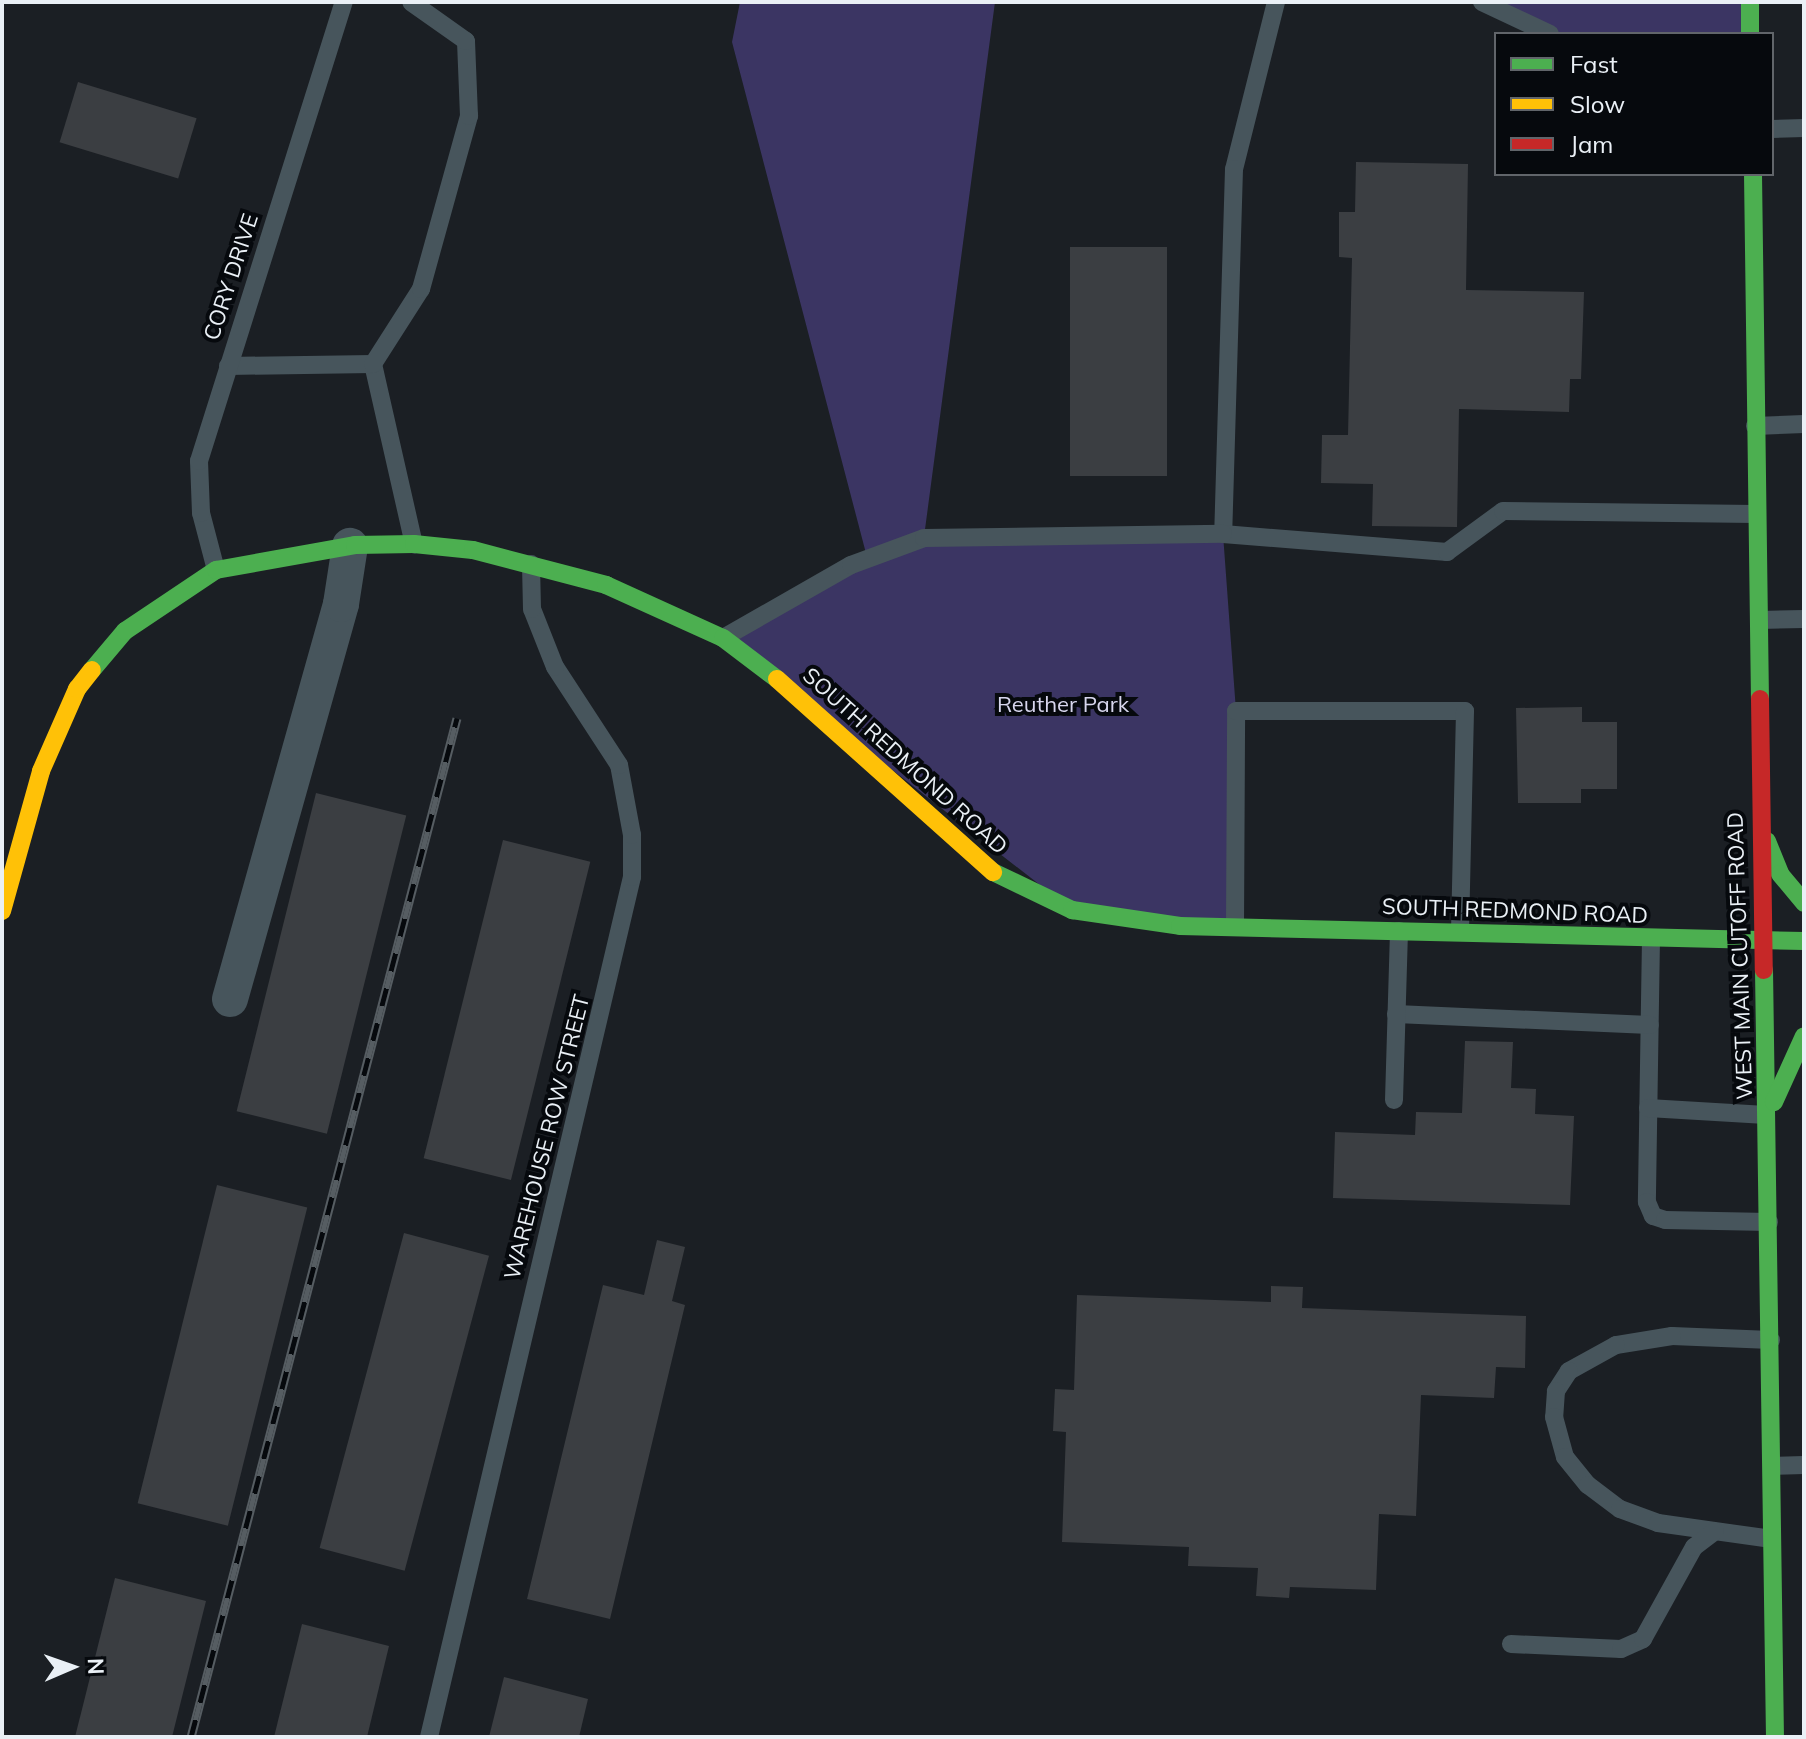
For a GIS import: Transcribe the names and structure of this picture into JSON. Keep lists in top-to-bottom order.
{
  "streets": {
    "street": ["SOUTH REDMOND ROAD", "WEST MAIN CUTOFF ROAD"],
    "lane": ["CORY DRIVE", "WAREHOUSE ROW STREET"]
  },
  "crossings": [
    ["CORY DRIVE", "SOUTH REDMOND ROAD"],
    ["SOUTH REDMOND ROAD", "WEST MAIN CUTOFF ROAD"],
    ["SOUTH REDMOND ROAD", "WAREHOUSE ROW STREET"]
  ],
  "parks": ["Reuther Park"],
  "legend": ["Fast", "Slow", "Jam"],
  "north": "right"
}
